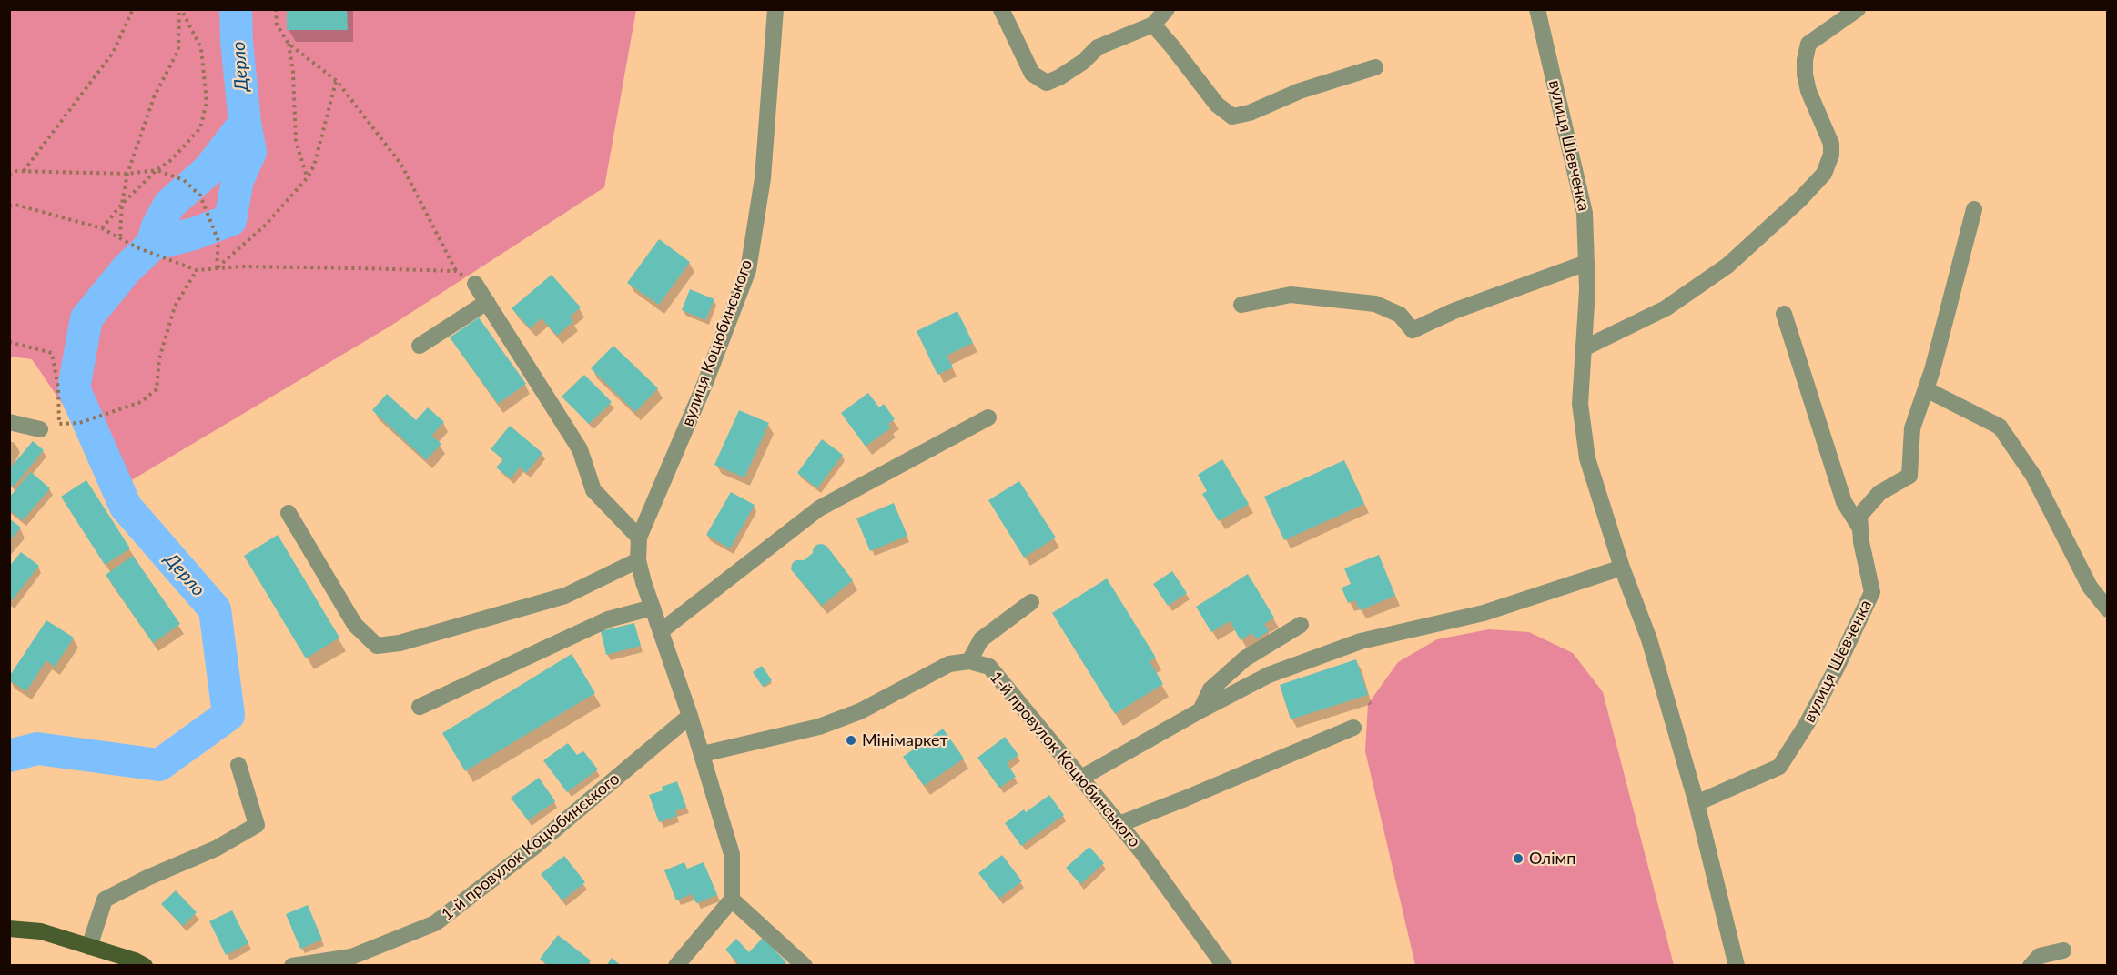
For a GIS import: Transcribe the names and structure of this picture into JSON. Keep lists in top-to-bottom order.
{
  "streets": {
    "street": ["вулиця Шевченка", "вулиця Коцюбинського", "1-й провулок Коцюбинського"]
  },
  "crossings": [
    ["вулиця Коцюбинського", "1-й провулок Коцюбинського"]
  ],
  "water": ["Дерло"],
  "places": ["Мінімаркет", "Олімп"]
}
